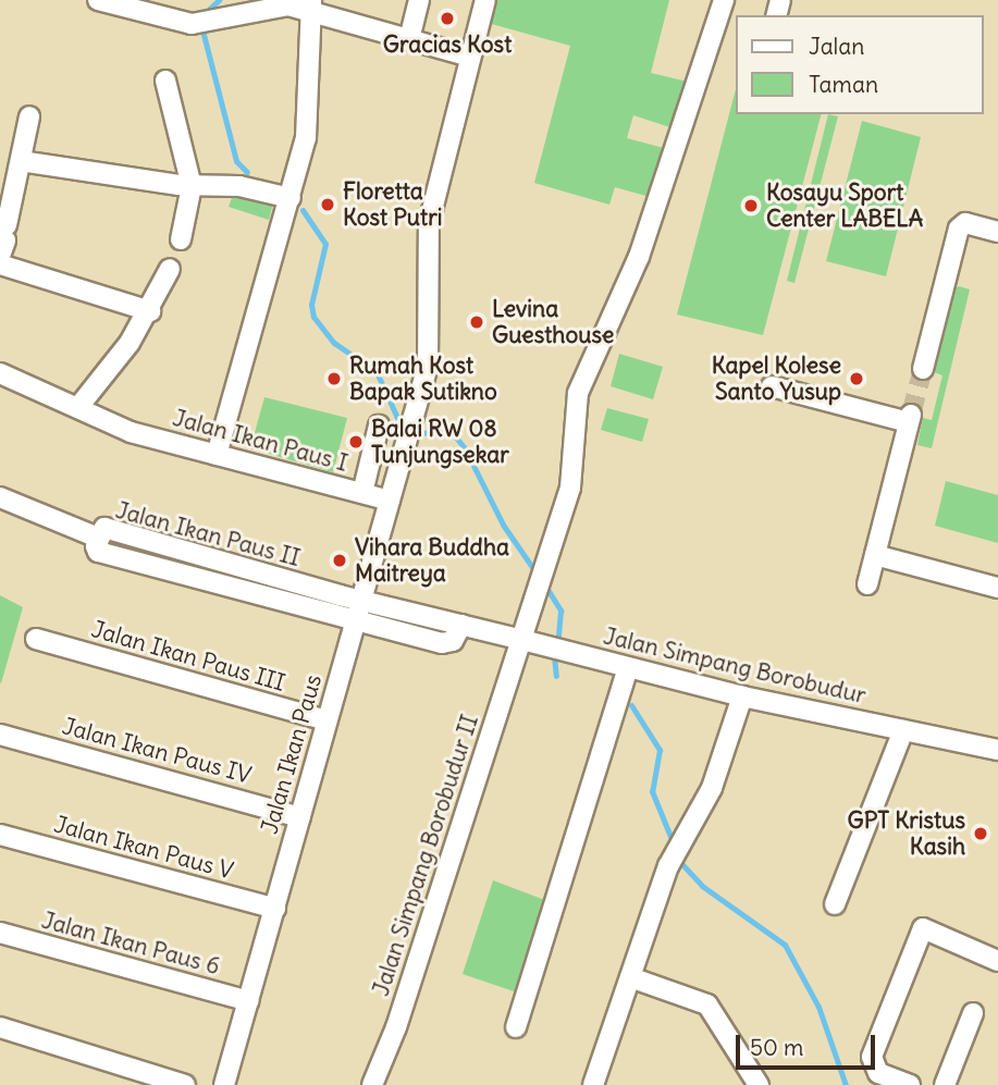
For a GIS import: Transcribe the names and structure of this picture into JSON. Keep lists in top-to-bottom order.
{
  "streets": {
    "street": [
      "Jalan Ikan Paus I",
      "Jalan Ikan Paus II",
      "Jalan Ikan Paus III",
      "Jalan Simpang Borobudur",
      "Jalan Ikan Paus IV",
      "Jalan Ikan Paus",
      "Jalan Ikan Paus V",
      "Jalan Simpang Borobudur II",
      "Jalan Ikan Paus 6"
    ]
  },
  "crossings": [
    ["Jalan Ikan Paus I", "Jalan Ikan Paus"],
    ["Jalan Ikan Paus II", "Jalan Simpang Borobudur"],
    ["Jalan Ikan Paus II", "Jalan Ikan Paus"],
    ["Jalan Ikan Paus III", "Jalan Ikan Paus"],
    ["Jalan Simpang Borobudur", "Jalan Ikan Paus"],
    ["Jalan Simpang Borobudur", "Jalan Simpang Borobudur II"],
    ["Jalan Ikan Paus IV", "Jalan Ikan Paus"],
    ["Jalan Ikan Paus", "Jalan Ikan Paus V"],
    ["Jalan Ikan Paus", "Jalan Ikan Paus 6"]
  ],
  "places": [
    "Gracias Kost",
    "Floretta Kost Putri",
    "Kosayu Sport Center LABELA",
    "Levina Guesthouse",
    "Rumah Kost Bapak Sutikno",
    "Kapel Kolese Santo Yusup",
    "Balai RW 08 Tunjungsekar",
    "Vihara Buddha Maitreya",
    "GPT Kristus Kasih"
  ],
  "legend": ["Jalan", "Taman"],
  "scale_bar": "50 m"
}
